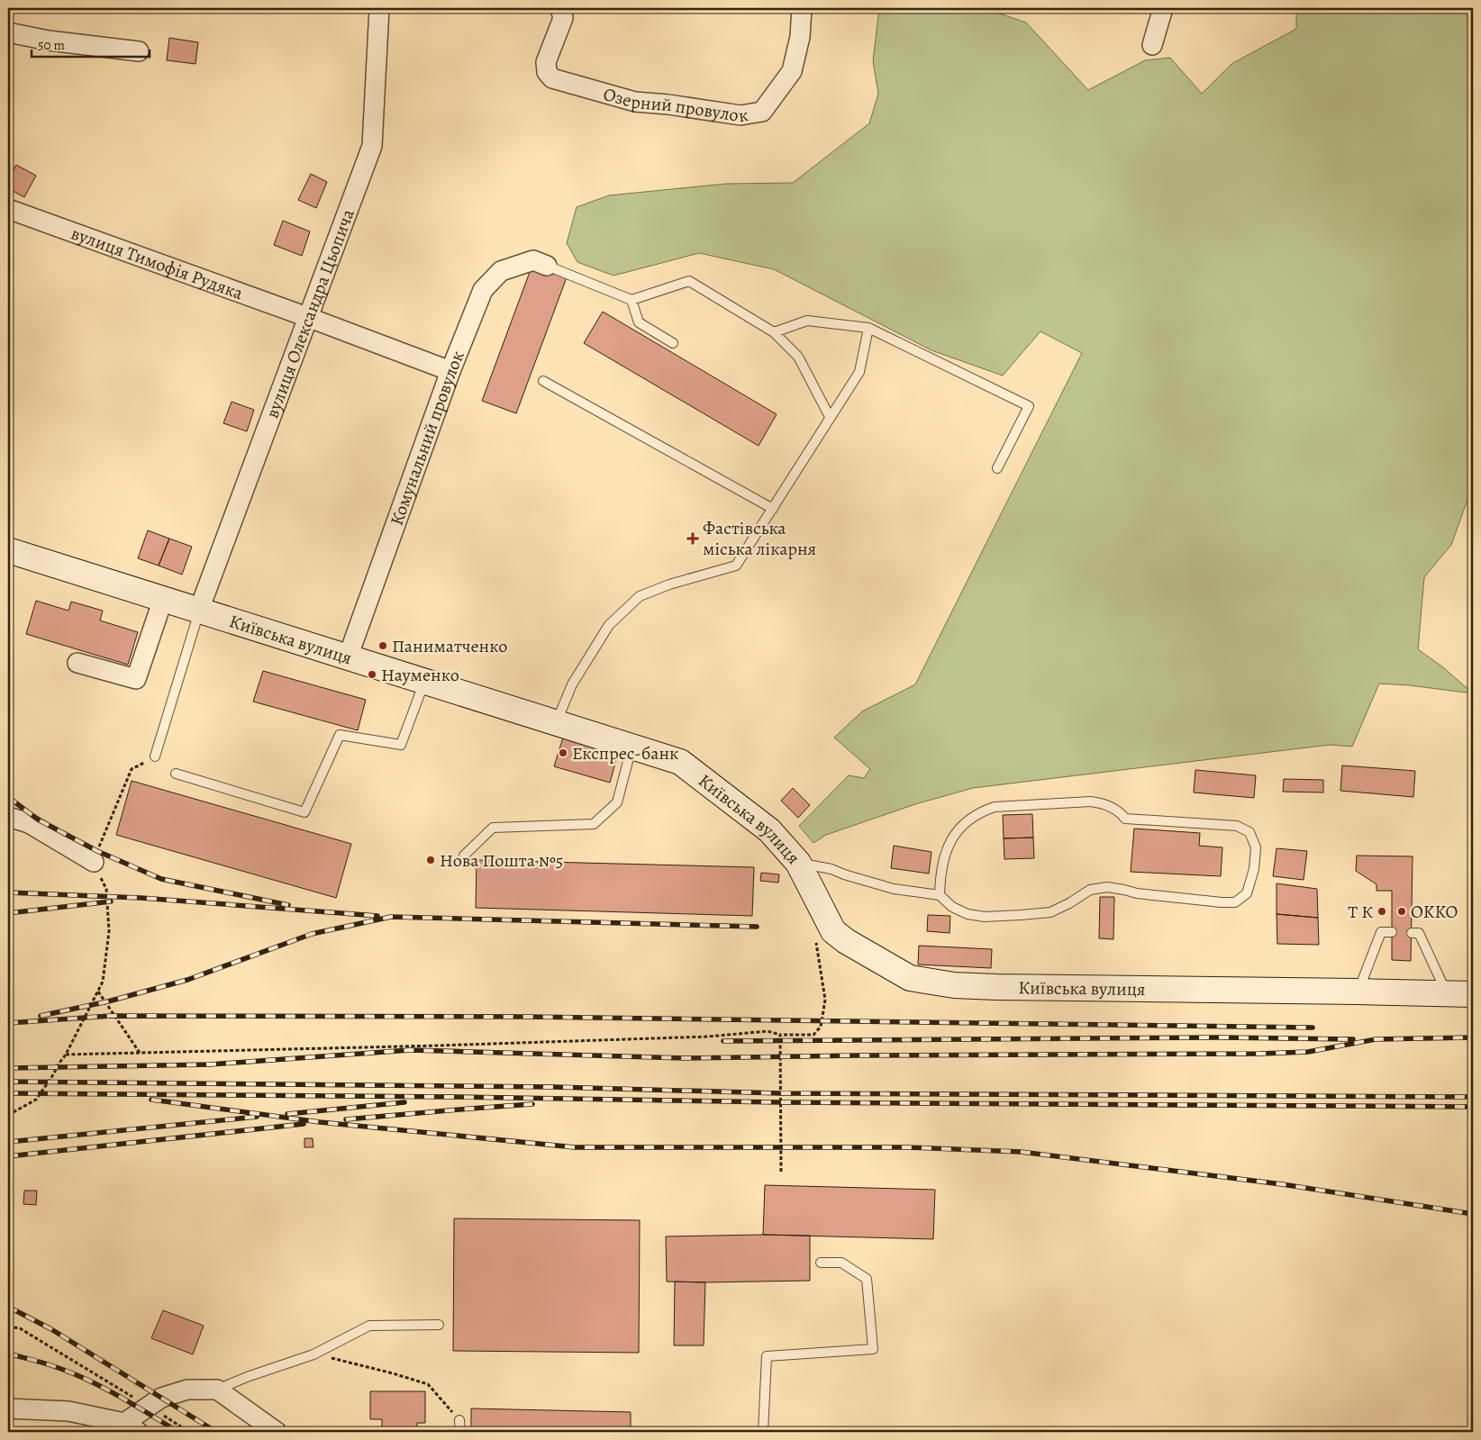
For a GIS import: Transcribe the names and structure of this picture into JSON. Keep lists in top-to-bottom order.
{
  "streets": {
    "main road": ["Київська вулиця"],
    "street": [
      "Озерний провулок",
      "вулиця Тимофія Рудяка",
      "вулиця Олександра Цьопича",
      "Комунальний провулок"
    ]
  },
  "crossings": [
    ["вулиця Тимофія Рудяка", "вулиця Олександра Цьопича"],
    ["вулиця Тимофія Рудяка", "Комунальний провулок"],
    ["вулиця Олександра Цьопича", "Київська вулиця"],
    ["Комунальний провулок", "Київська вулиця"]
  ],
  "places": {
    "health": ["Фастівська міська лікарня"],
    "other": [
      "Паниматченко",
      "Науменко",
      "Експрес-банк",
      "Нова Пошта №5",
      "Т К",
      "OKKO"
    ]
  },
  "scale_bar": "50 m"
}
